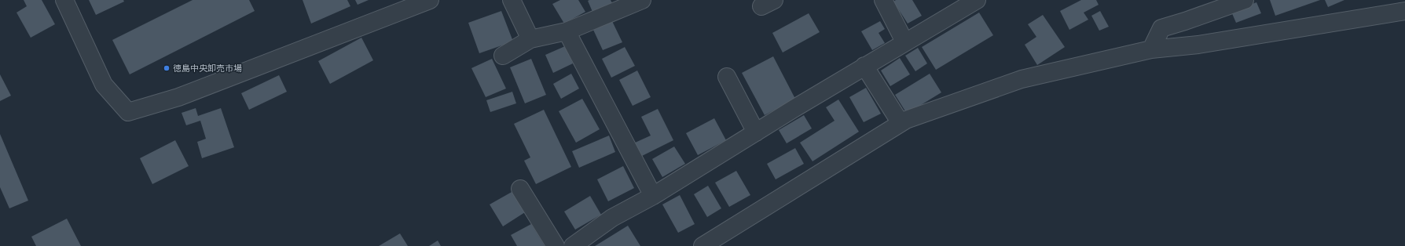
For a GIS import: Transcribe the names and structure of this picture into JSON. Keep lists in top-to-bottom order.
{
  "places": ["徳島中央卸売市場"]
}
